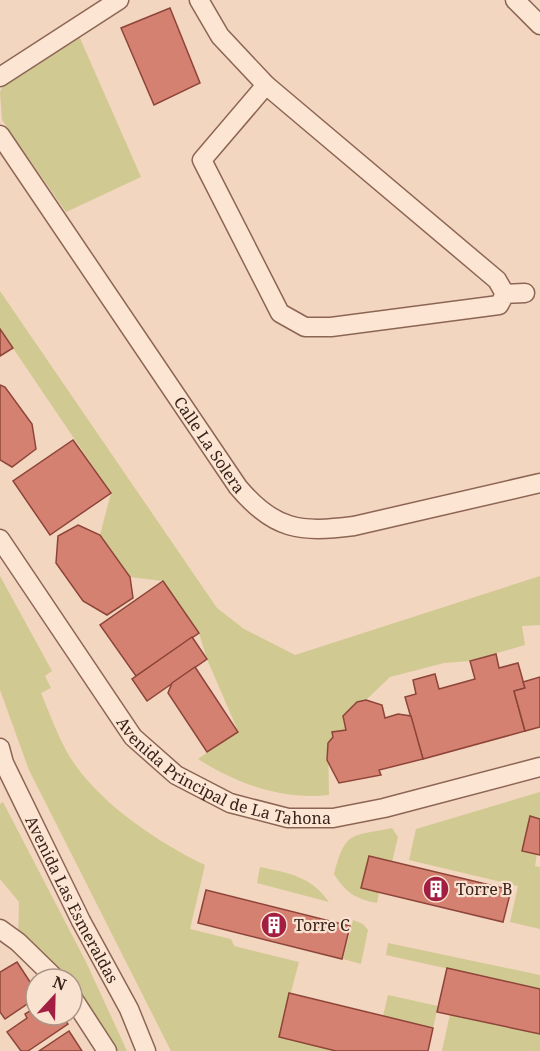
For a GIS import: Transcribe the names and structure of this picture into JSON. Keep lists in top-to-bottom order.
{
  "streets": {
    "street": ["Calle La Solera", "Avenida Principal de La Tahona", "Avenida Las Esmeraldas"]
  },
  "places": {
    "building": ["Torre B", "Torre C"]
  },
  "north": "top"
}
